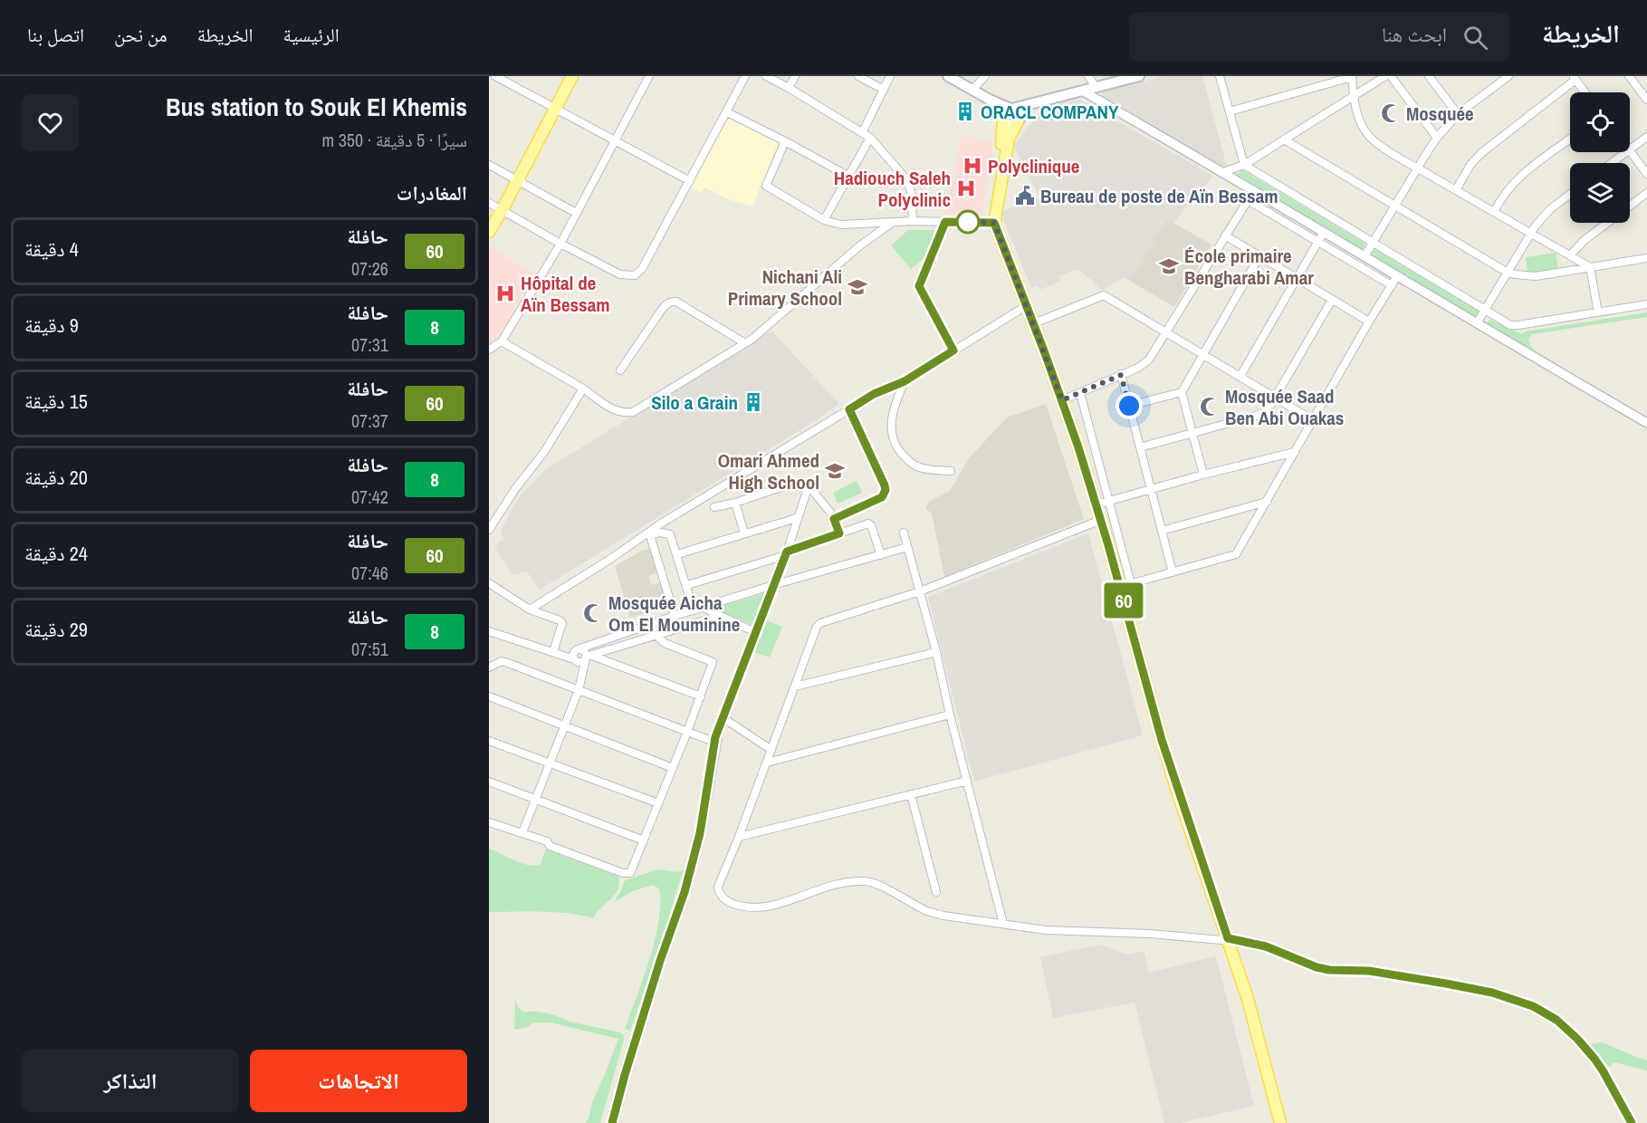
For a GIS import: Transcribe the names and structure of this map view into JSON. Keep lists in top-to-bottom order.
{
  "places": {
    "building": ["ORACL COMPANY", "Silo a Grain"],
    "mosque": ["Mosquée", "Mosquée Saad Ben Abi Ouakas", "Mosquée Aicha Om El Mouminine"],
    "hospital": ["Polyclinique", "Hadiouch Saleh Polyclinic", "Hôpital de Aïn Bessam"],
    "public building": ["Bureau de poste de Aïn Bessam"],
    "school or university": ["École primaire Bengharabi Amar", "Nichani Ali Primary School", "Omari Ahmed High School"]
  },
  "lines": ["bus line 60"],
  "page": {
    "header": "الخريطة",
    "search": "ابحث هنا",
    "nav": [
      "الرئيسية",
      "الخريطة",
      "من نحن",
      "اتصل بنا"
    ],
    "on_map": "60",
    "heading": [
      ["Bus station to Souk El Khemis", "سيرًا · 5 دقيقة · 350 m"],
      "المغادرات"
    ],
    "list": [
      {
        "mark": "60",
        "name": "حافلة",
        "note": "07:26",
        "value": "4 دقيقة"
      },
      {
        "mark": "8",
        "name": "حافلة",
        "note": "07:31",
        "value": "9 دقيقة"
      },
      {
        "mark": "60",
        "name": "حافلة",
        "note": "07:37",
        "value": "15 دقيقة"
      },
      {
        "mark": "8",
        "name": "حافلة",
        "note": "07:42",
        "value": "20 دقيقة"
      },
      {
        "mark": "60",
        "name": "حافلة",
        "note": "07:46",
        "value": "24 دقيقة"
      },
      {
        "mark": "8",
        "name": "حافلة",
        "note": "07:51",
        "value": "29 دقيقة"
      }
    ],
    "buttons": ["الاتجاهات", "التذاكر"]
  }
}
